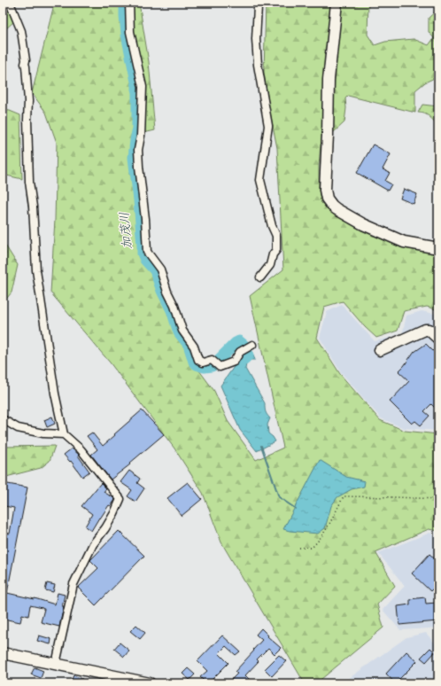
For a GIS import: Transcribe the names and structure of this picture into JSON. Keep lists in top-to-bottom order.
{
  "water": ["加茂川"]
}
